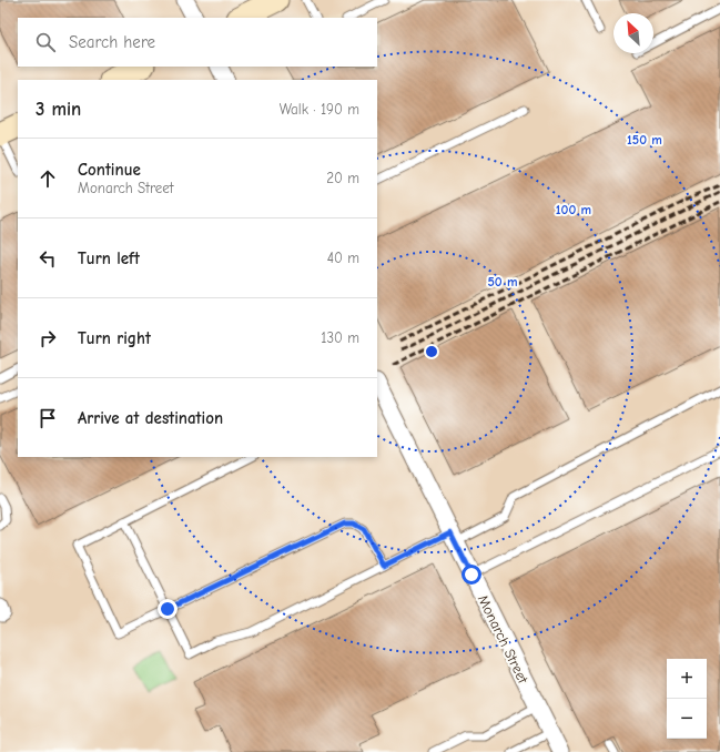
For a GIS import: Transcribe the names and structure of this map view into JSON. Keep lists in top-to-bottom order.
{
  "streets": {
    "street": ["Monarch Street"]
  },
  "north": "top left",
  "page": {
    "search": "Search here",
    "heading": ["3 min", "Walk · 190 m"],
    "list": [
      ["Continue", "Monarch Street", "20 m"],
      ["Turn left", "40 m"],
      ["Turn right", "130 m"],
      "Arrive at destination"
    ],
    "map_buttons": ["+", "−"]
  },
  "rings": ["150 m", "100 m", "50 m"]
}
